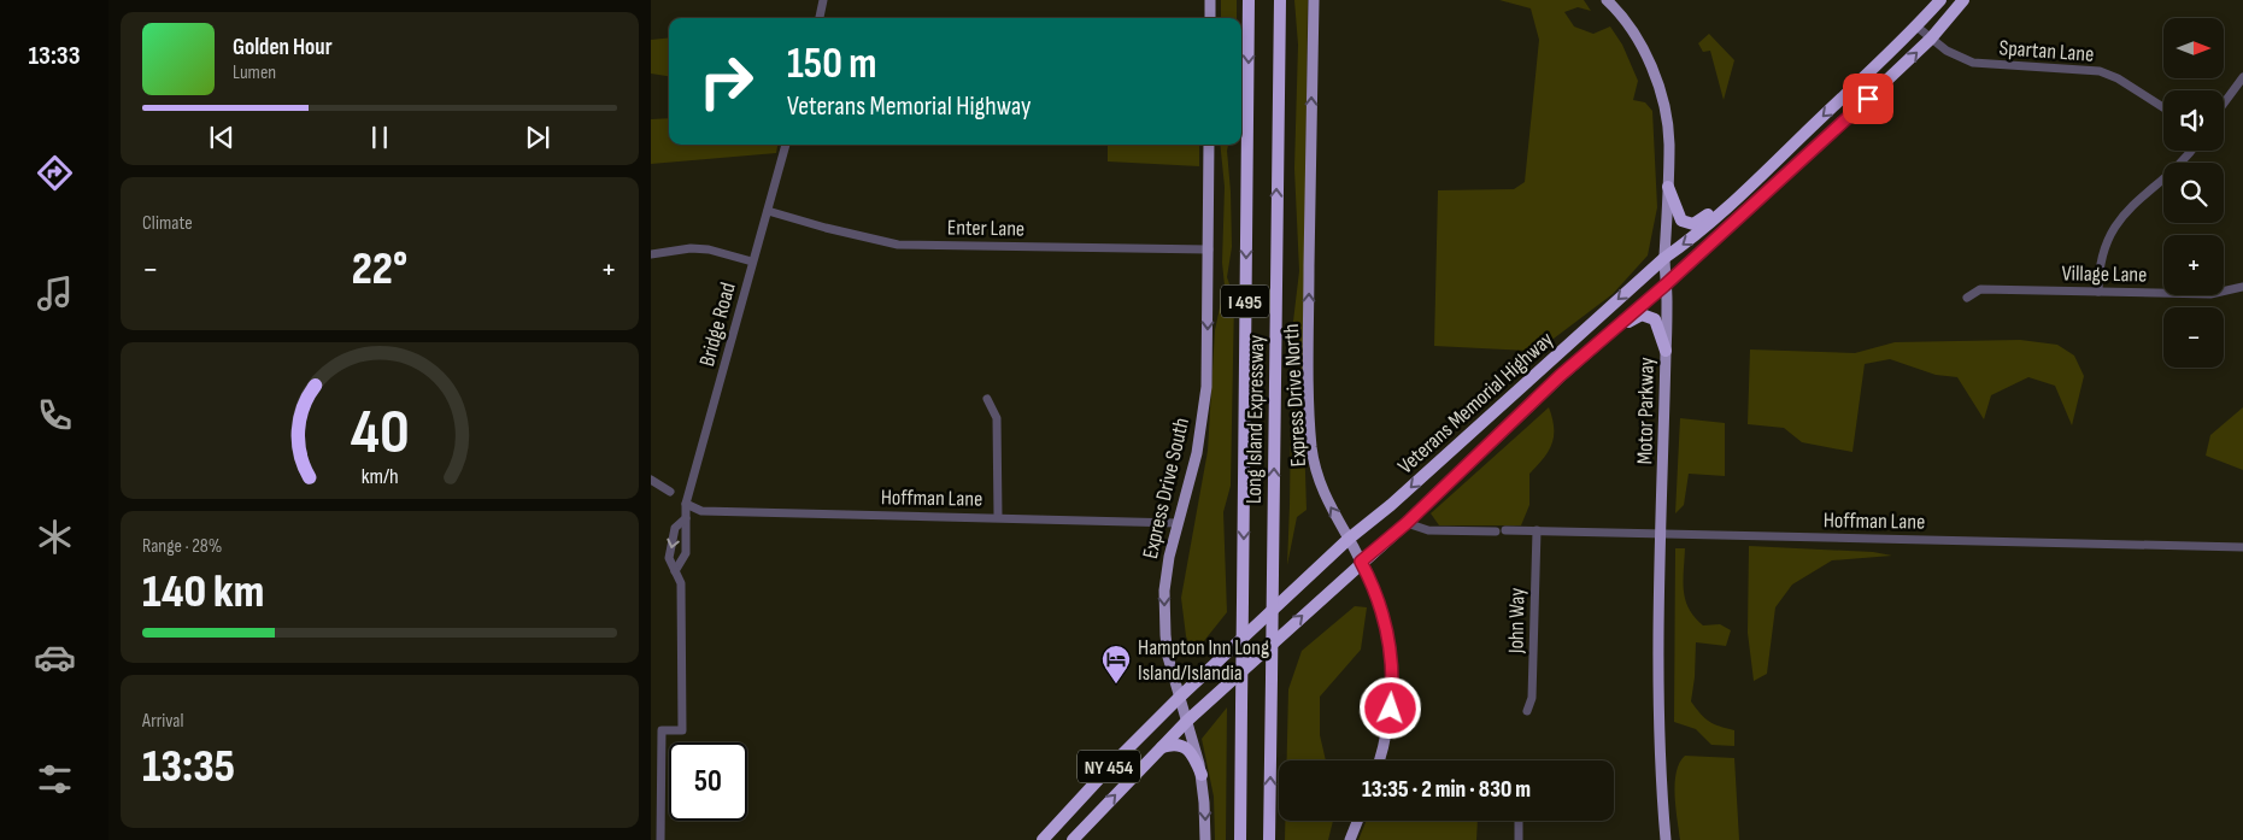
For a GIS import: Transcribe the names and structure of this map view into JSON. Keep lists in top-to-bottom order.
{
  "streets": {
    "highway": [
      "I 495",
      "Veterans Memorial Highway",
      "Long Island Expressway",
      "NY 454"
    ],
    "main road": ["Express Drive North", "Motor Parkway", "Express Drive South"],
    "street": [
      "Spartan Lane",
      "Enter Lane",
      "Village Lane",
      "Bridge Road",
      "Hoffman Lane",
      "John Way"
    ]
  },
  "crossings": [
    ["Spartan Lane", "Veterans Memorial Highway"],
    ["Enter Lane", "Bridge Road"],
    ["Enter Lane", "Express Drive South"],
    ["Bridge Road", "Hoffman Lane"],
    ["Express Drive North", "Veterans Memorial Highway"],
    ["Veterans Memorial Highway", "Motor Parkway"],
    ["Veterans Memorial Highway", "Express Drive South"],
    ["Veterans Memorial Highway", "Hoffman Lane"],
    ["Motor Parkway", "Hoffman Lane"],
    ["Express Drive South", "Hoffman Lane"],
    ["Hoffman Lane", "John Way"]
  ],
  "one_way": ["Express Drive North", "Express Drive South"],
  "places": {
    "hotel": ["Hampton Inn Long Island/Islandia"]
  },
  "north": "right",
  "page": {
    "tabs": "13:33",
    "map_buttons": ["+", "−"],
    "turn": ["150 m", "Veterans Memorial Highway"],
    "song": ["Golden Hour", "Lumen"],
    "tile": [
      "Climate",
      ["Range · 28%", "140 km"],
      ["Arrival", "13:35"]
    ],
    "heat": ["−", "22°", "+"],
    "limit": "50",
    "trip": "13:35 · 2 min · 830 m",
    "gauge": ["40", "km/h"]
  }
}
